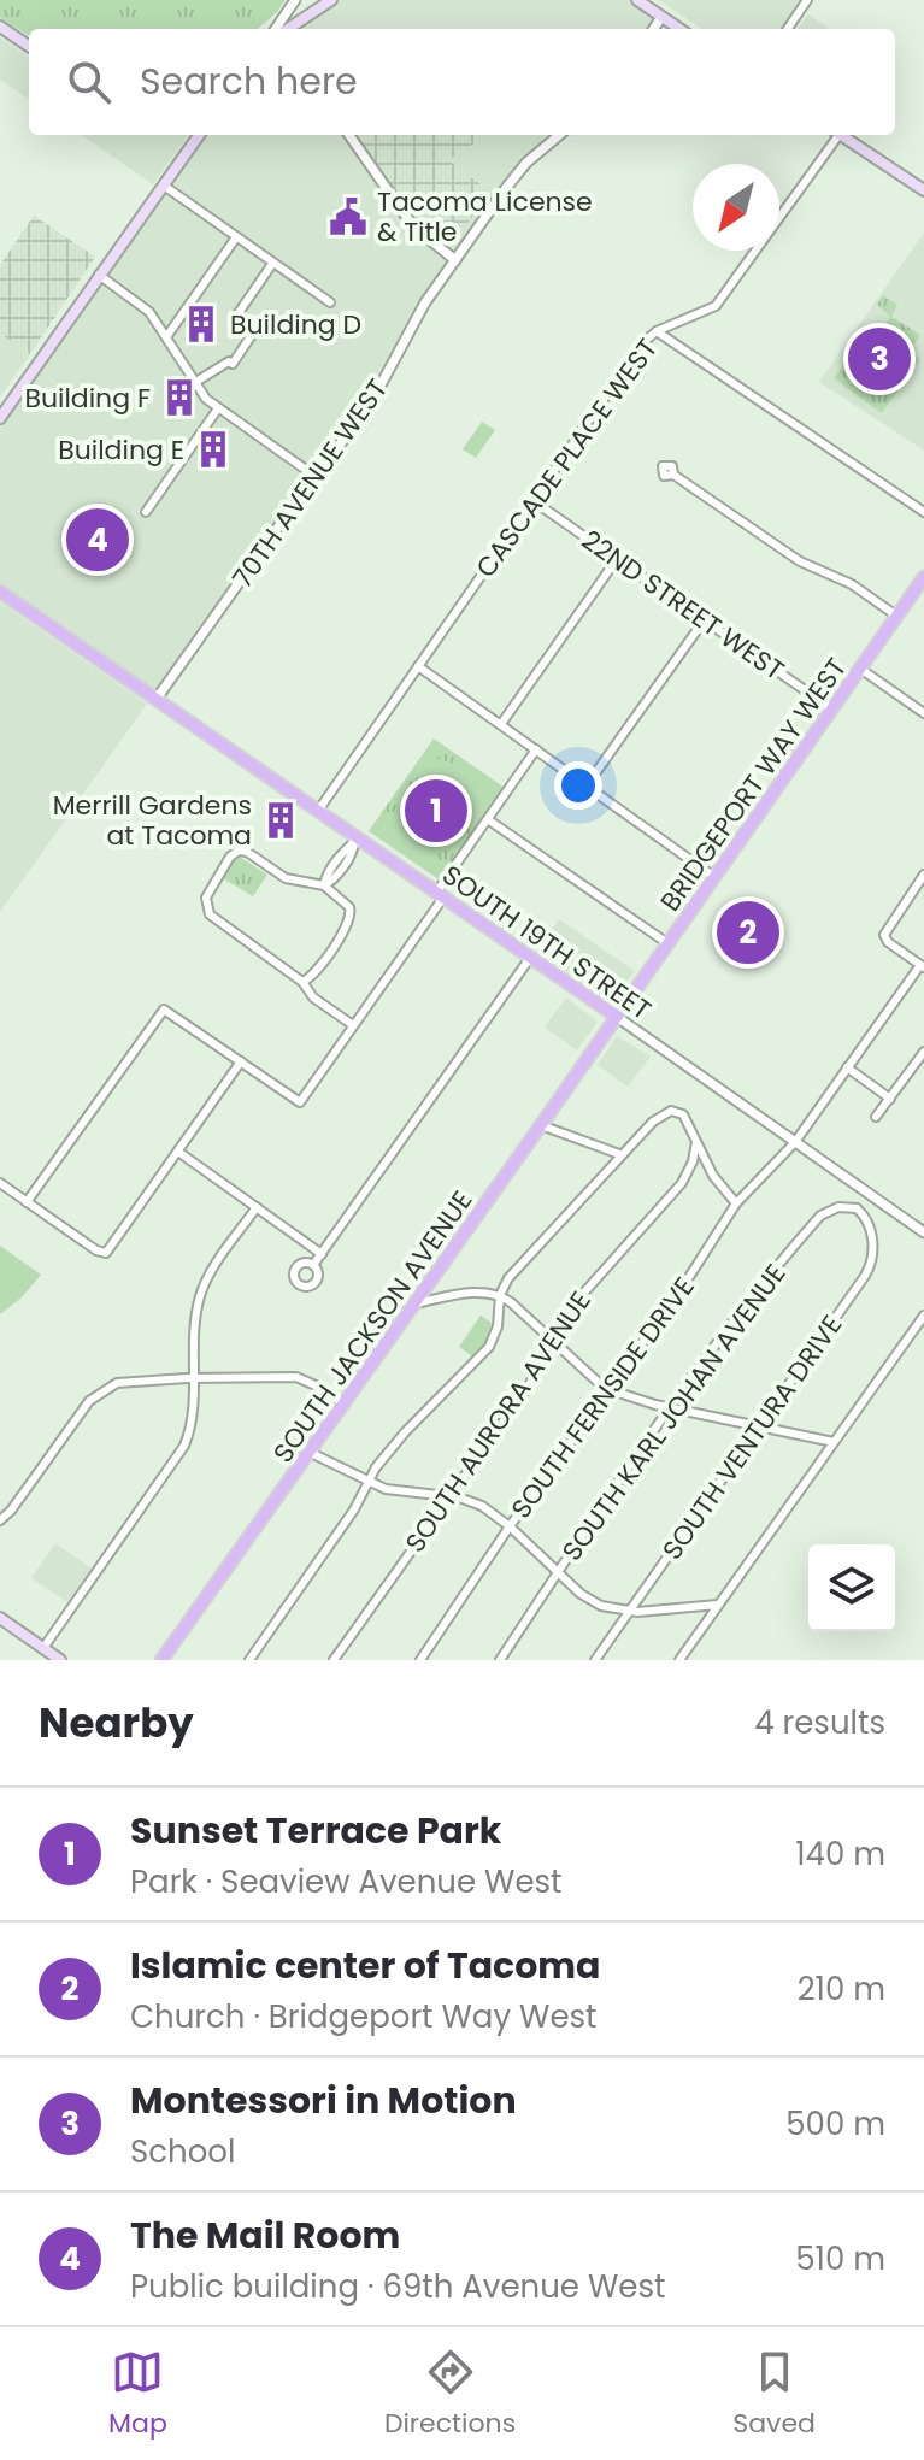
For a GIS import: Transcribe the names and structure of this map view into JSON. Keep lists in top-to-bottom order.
{
  "streets": {
    "main road": ["BRIDGEPORT WAY WEST", "SOUTH 19TH STREET", "SOUTH JACKSON AVENUE"],
    "street": [
      "CASCADE PLACE WEST",
      "70TH AVENUE WEST",
      "22ND STREET WEST",
      "SOUTH FERNSIDE DRIVE",
      "SOUTH KARL JOHAN AVENUE",
      "SOUTH AURORA AVENUE",
      "SOUTH VENTURA DRIVE"
    ]
  },
  "crossings": [
    ["CASCADE PLACE WEST", "22ND STREET WEST"],
    ["CASCADE PLACE WEST", "SOUTH 19TH STREET"],
    ["70TH AVENUE WEST", "SOUTH 19TH STREET"],
    ["22ND STREET WEST", "BRIDGEPORT WAY WEST"],
    ["BRIDGEPORT WAY WEST", "SOUTH 19TH STREET"],
    ["BRIDGEPORT WAY WEST", "SOUTH JACKSON AVENUE"],
    ["SOUTH 19TH STREET", "SOUTH JACKSON AVENUE"],
    ["SOUTH 19TH STREET", "SOUTH FERNSIDE DRIVE"],
    ["SOUTH KARL JOHAN AVENUE", "SOUTH VENTURA DRIVE"]
  ],
  "places": {
    "public building": ["Tacoma License & Title"],
    "building": [
      "Building D",
      "Building F",
      "Building E",
      "Merrill Gardens at Tacoma"
    ]
  },
  "north": "bottom left",
  "page": {
    "search": "Search here",
    "pins": [
      "3",
      "4",
      "1",
      "2"
    ],
    "heading": ["Nearby", "4 results"],
    "list": [
      {
        "mark": "1",
        "name": "Sunset Terrace Park",
        "note": "Park · Seaview Avenue West",
        "value": "140 m"
      },
      {
        "mark": "2",
        "name": "Islamic center of Tacoma",
        "note": "Church · Bridgeport Way West",
        "value": "210 m"
      },
      {
        "mark": "3",
        "name": "Montessori in Motion",
        "note": "School",
        "value": "500 m"
      },
      {
        "mark": "4",
        "name": "The Mail Room",
        "note": "Public building · 69th Avenue West",
        "value": "510 m"
      }
    ],
    "nav": ["Map", "Directions", "Saved"]
  }
}
